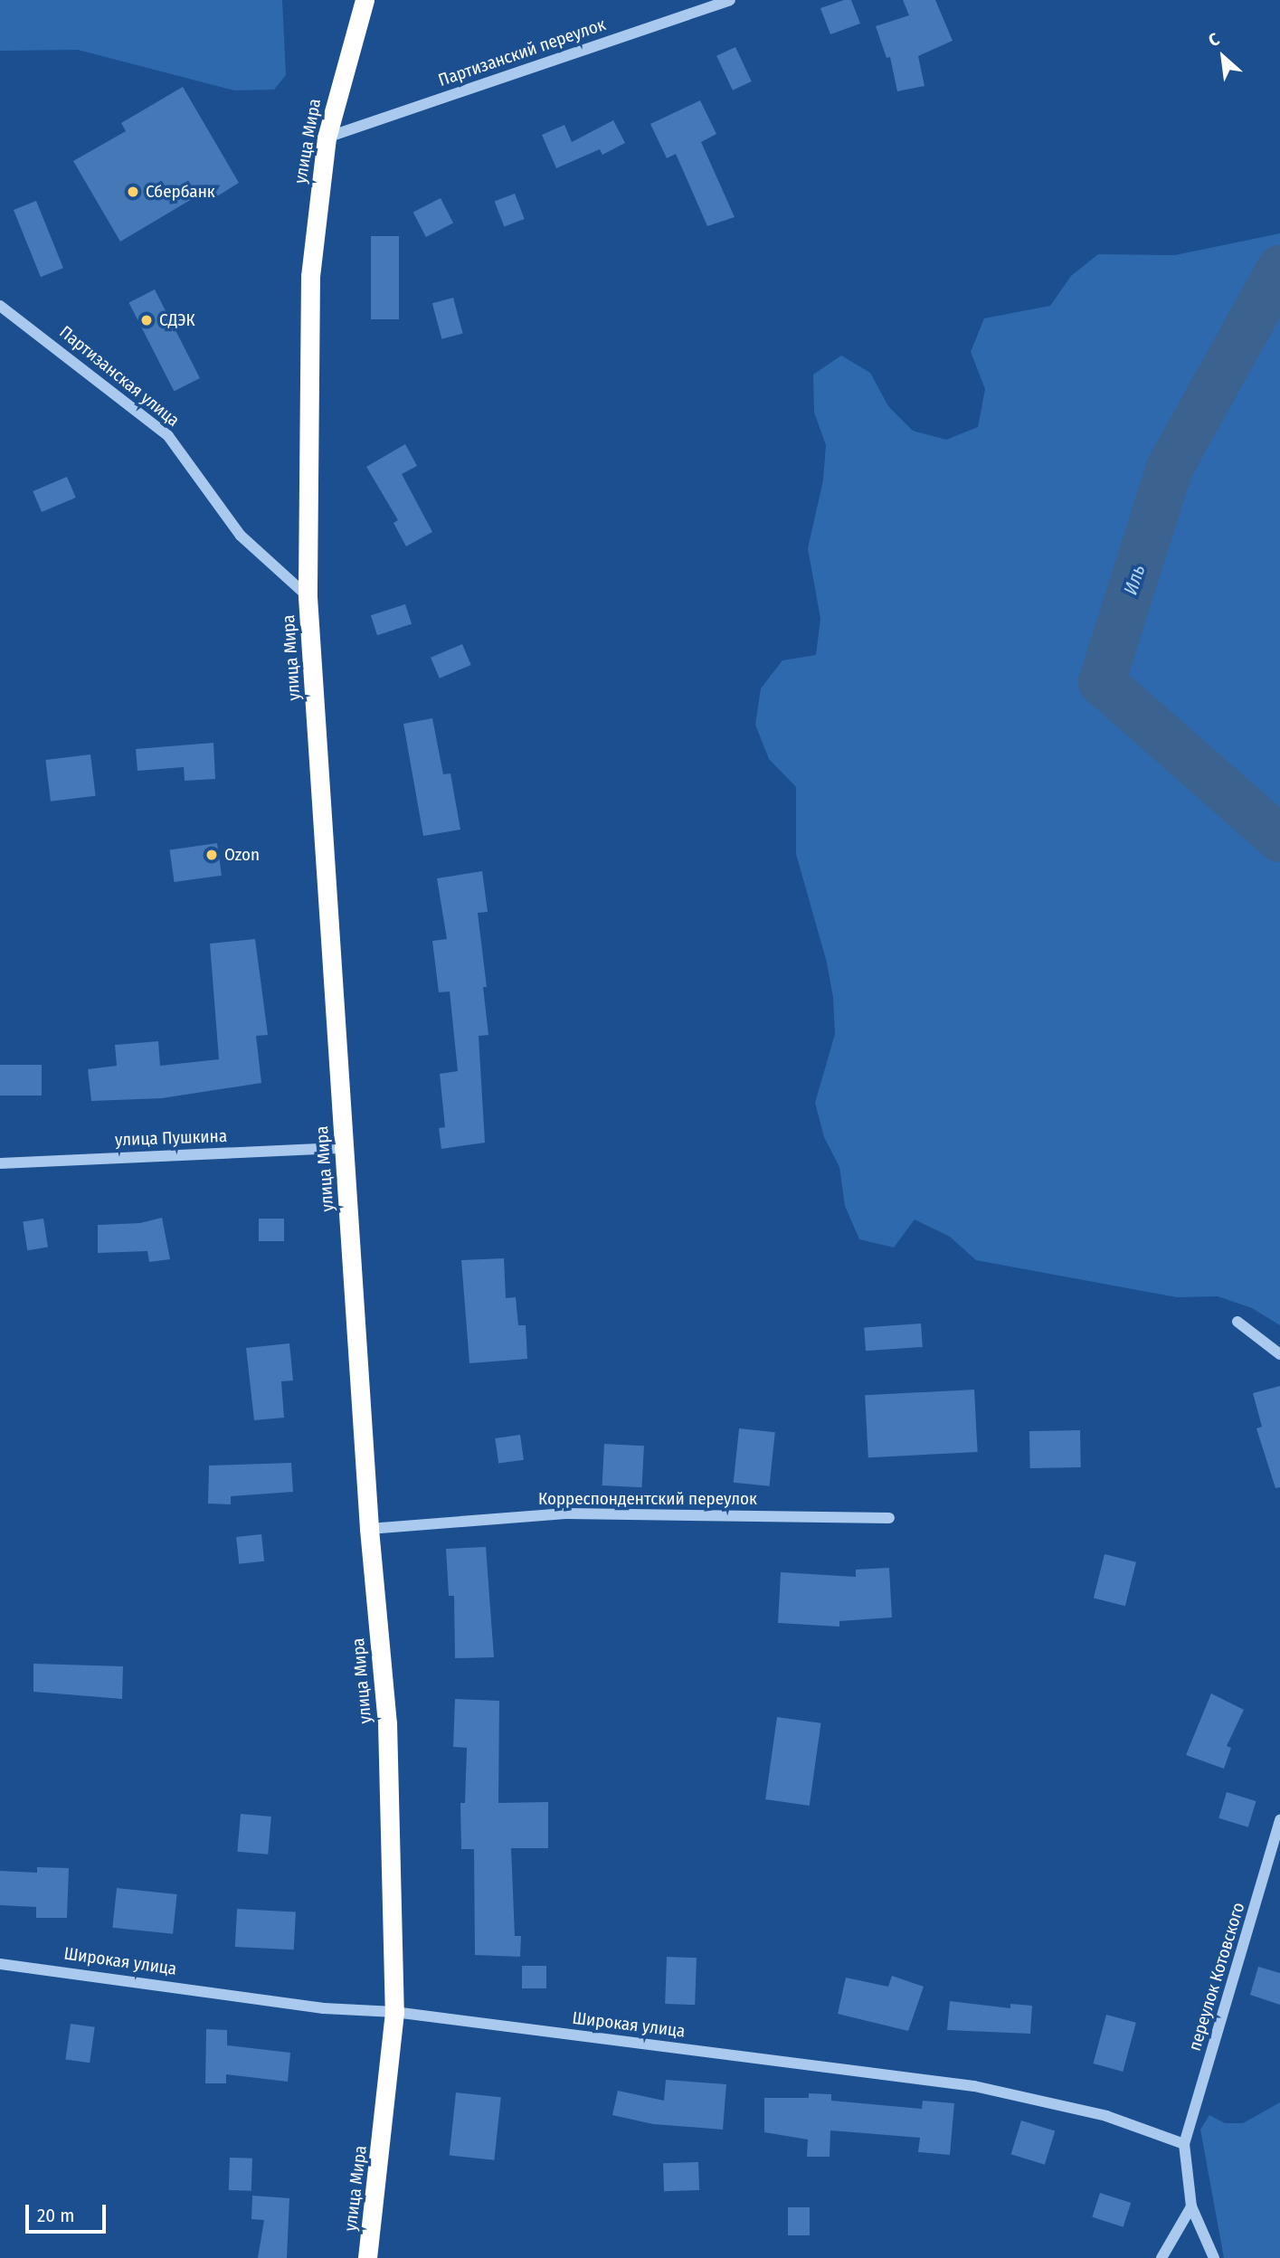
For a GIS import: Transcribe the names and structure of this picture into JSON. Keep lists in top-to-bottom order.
{
  "streets": {
    "highway": ["улица Мира"],
    "street": [
      "Партизанский переулок",
      "Партизанская улица",
      "улица Пушкина",
      "Корреспондентский переулок",
      "Широкая улица",
      "переулок Котовского"
    ]
  },
  "crossings": [
    ["Партизанский переулок", "улица Мира"],
    ["улица Мира", "Партизанская улица"],
    ["улица Мира", "улица Пушкина"],
    ["улица Мира", "Корреспондентский переулок"],
    ["улица Мира", "Широкая улица"],
    ["Широкая улица", "переулок Котовского"]
  ],
  "water": ["Иль"],
  "places": ["Сбербанк", "СДЭК", "Ozon"],
  "scale_bar": "20 m",
  "north": "top left"
}
